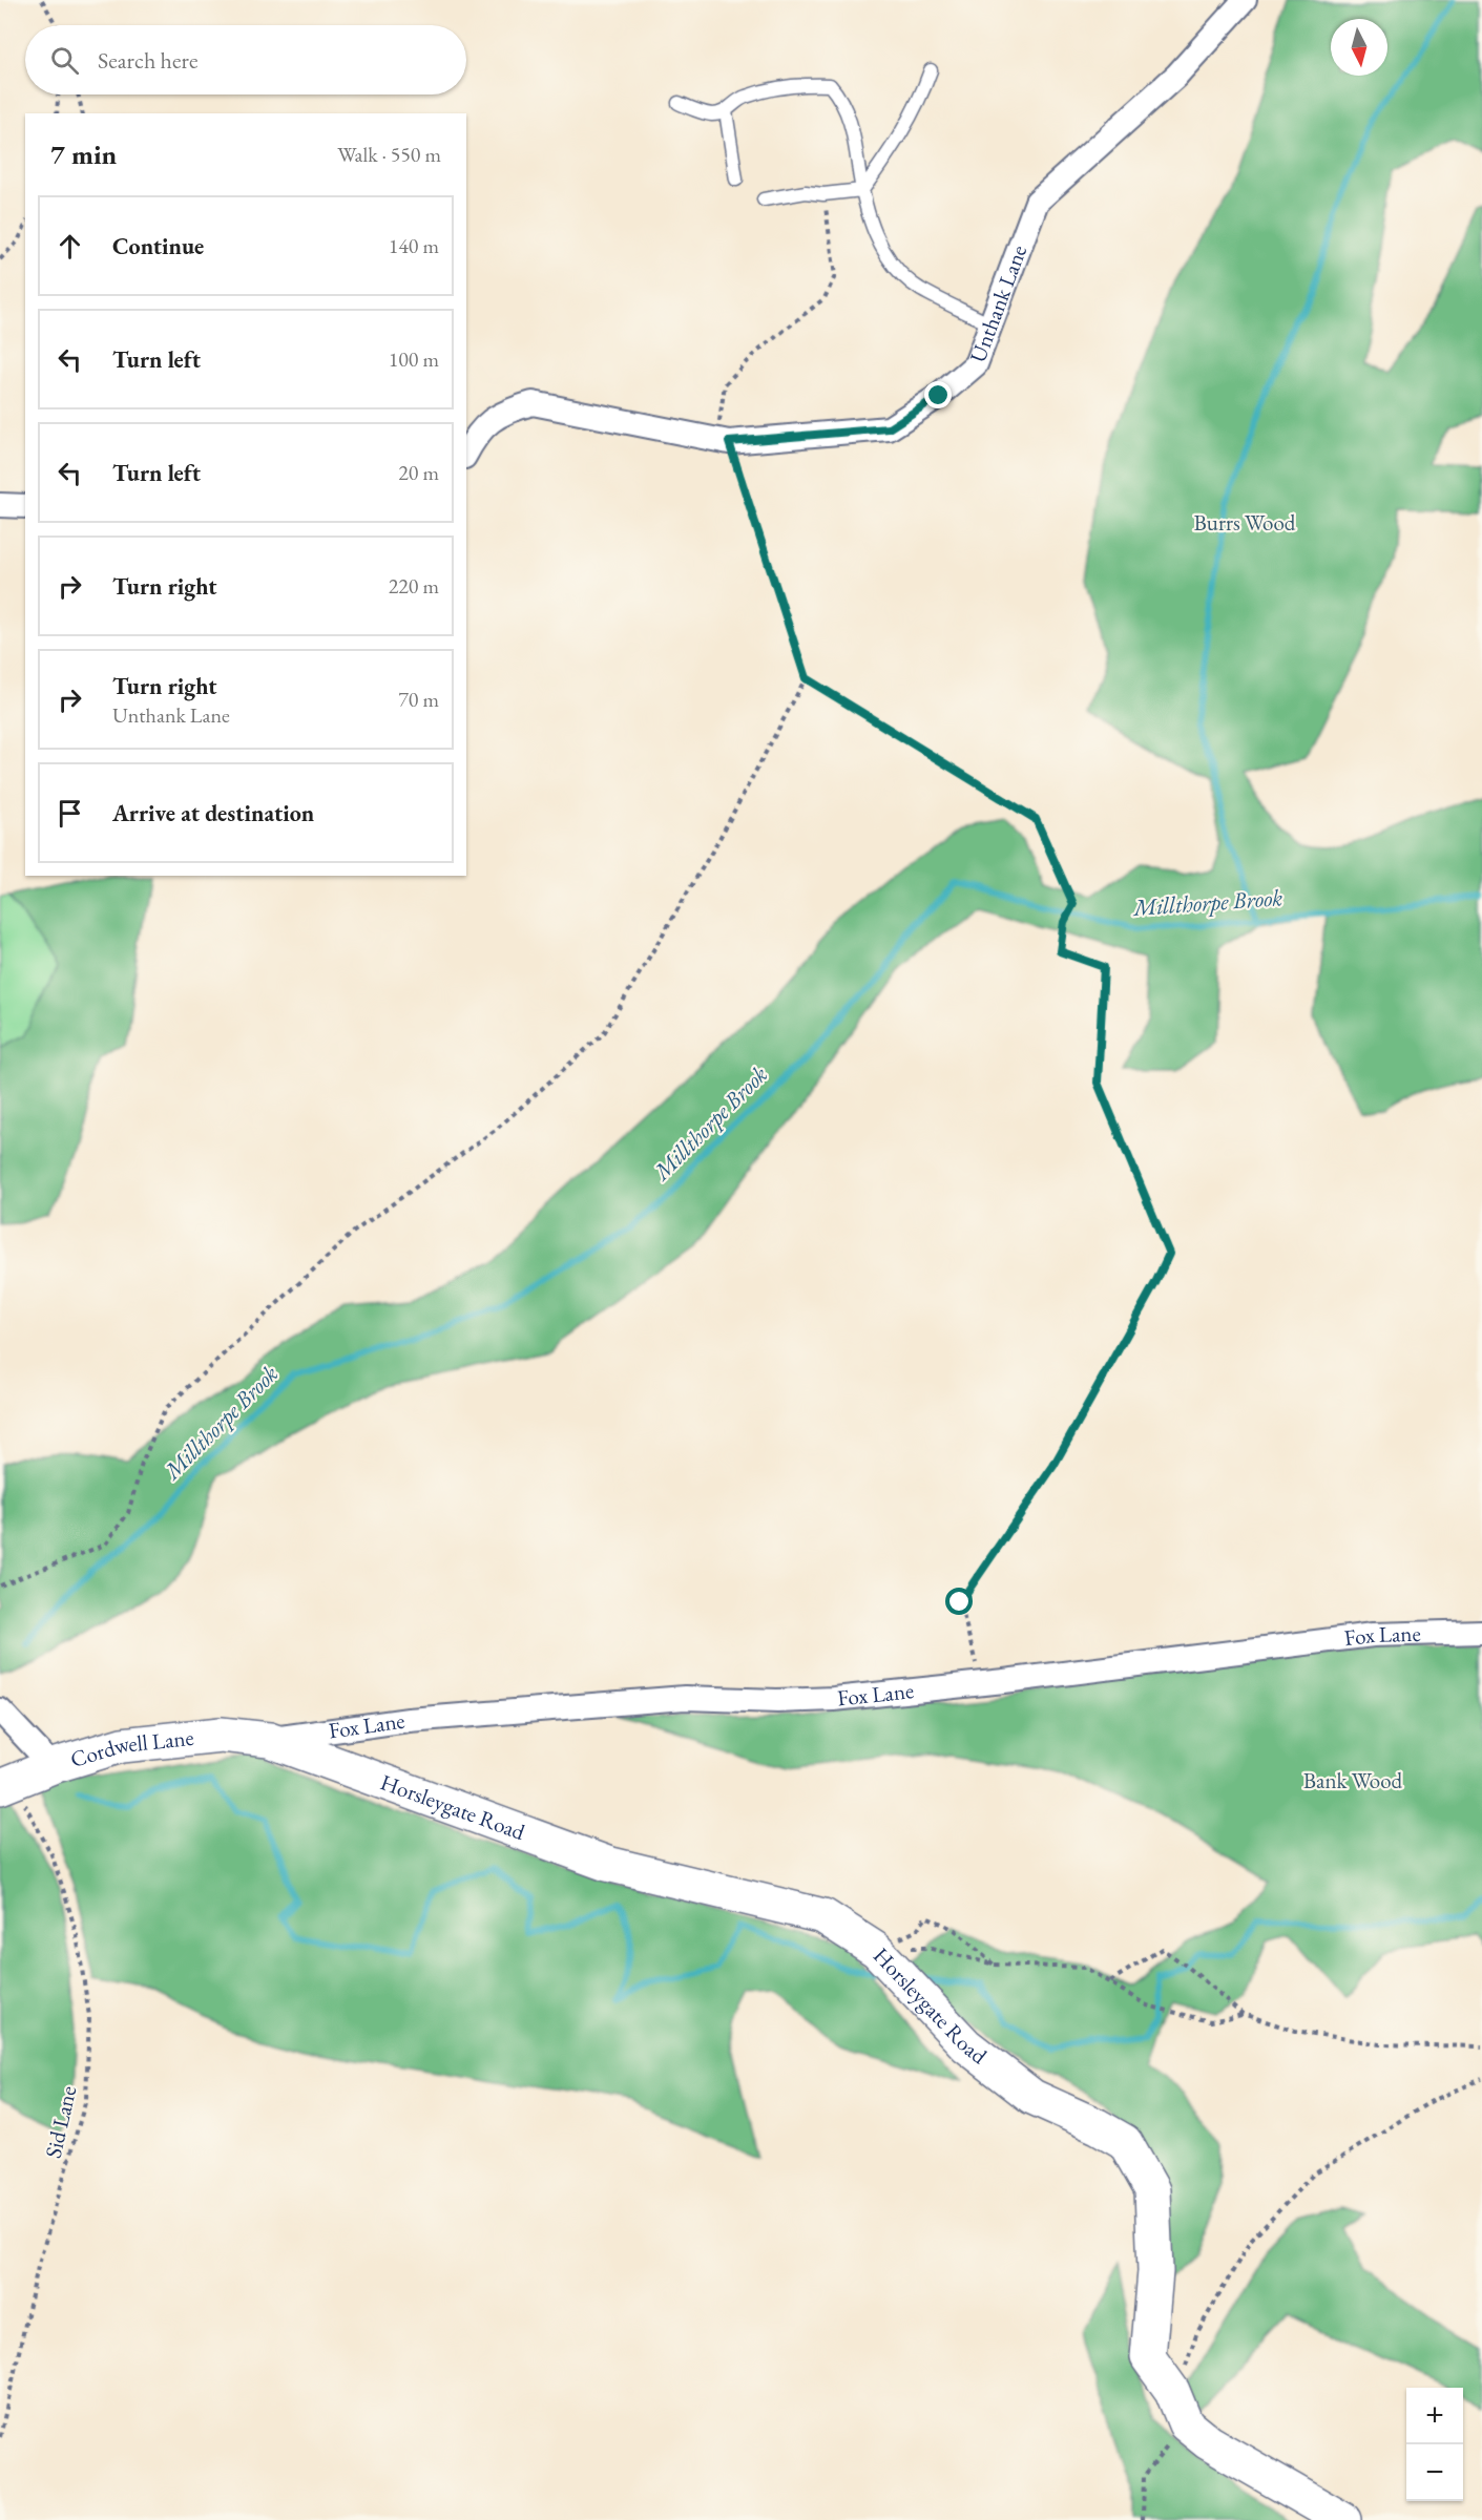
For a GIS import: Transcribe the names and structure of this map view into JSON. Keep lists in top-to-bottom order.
{
  "streets": {
    "main road": ["Cordwell Lane", "Horsleygate Road"],
    "street": ["Unthank Lane", "Fox Lane"],
    "path": ["Sid Lane"]
  },
  "crossings": [
    ["Fox Lane", "Cordwell Lane"],
    ["Fox Lane", "Horsleygate Road"],
    ["Cordwell Lane", "Horsleygate Road"],
    ["Cordwell Lane", "Sid Lane"]
  ],
  "water": ["Millthorpe Brook"],
  "parks": ["Burrs Wood", "Bank Wood"],
  "north": "bottom",
  "page": {
    "search": "Search here",
    "heading": ["7 min", "Walk · 550 m"],
    "list": [
      ["Continue", "140 m"],
      ["Turn left", "100 m"],
      ["Turn left", "20 m"],
      ["Turn right", "220 m"],
      ["Turn right", "Unthank Lane", "70 m"],
      "Arrive at destination"
    ],
    "map_buttons": ["+", "−"]
  }
}
